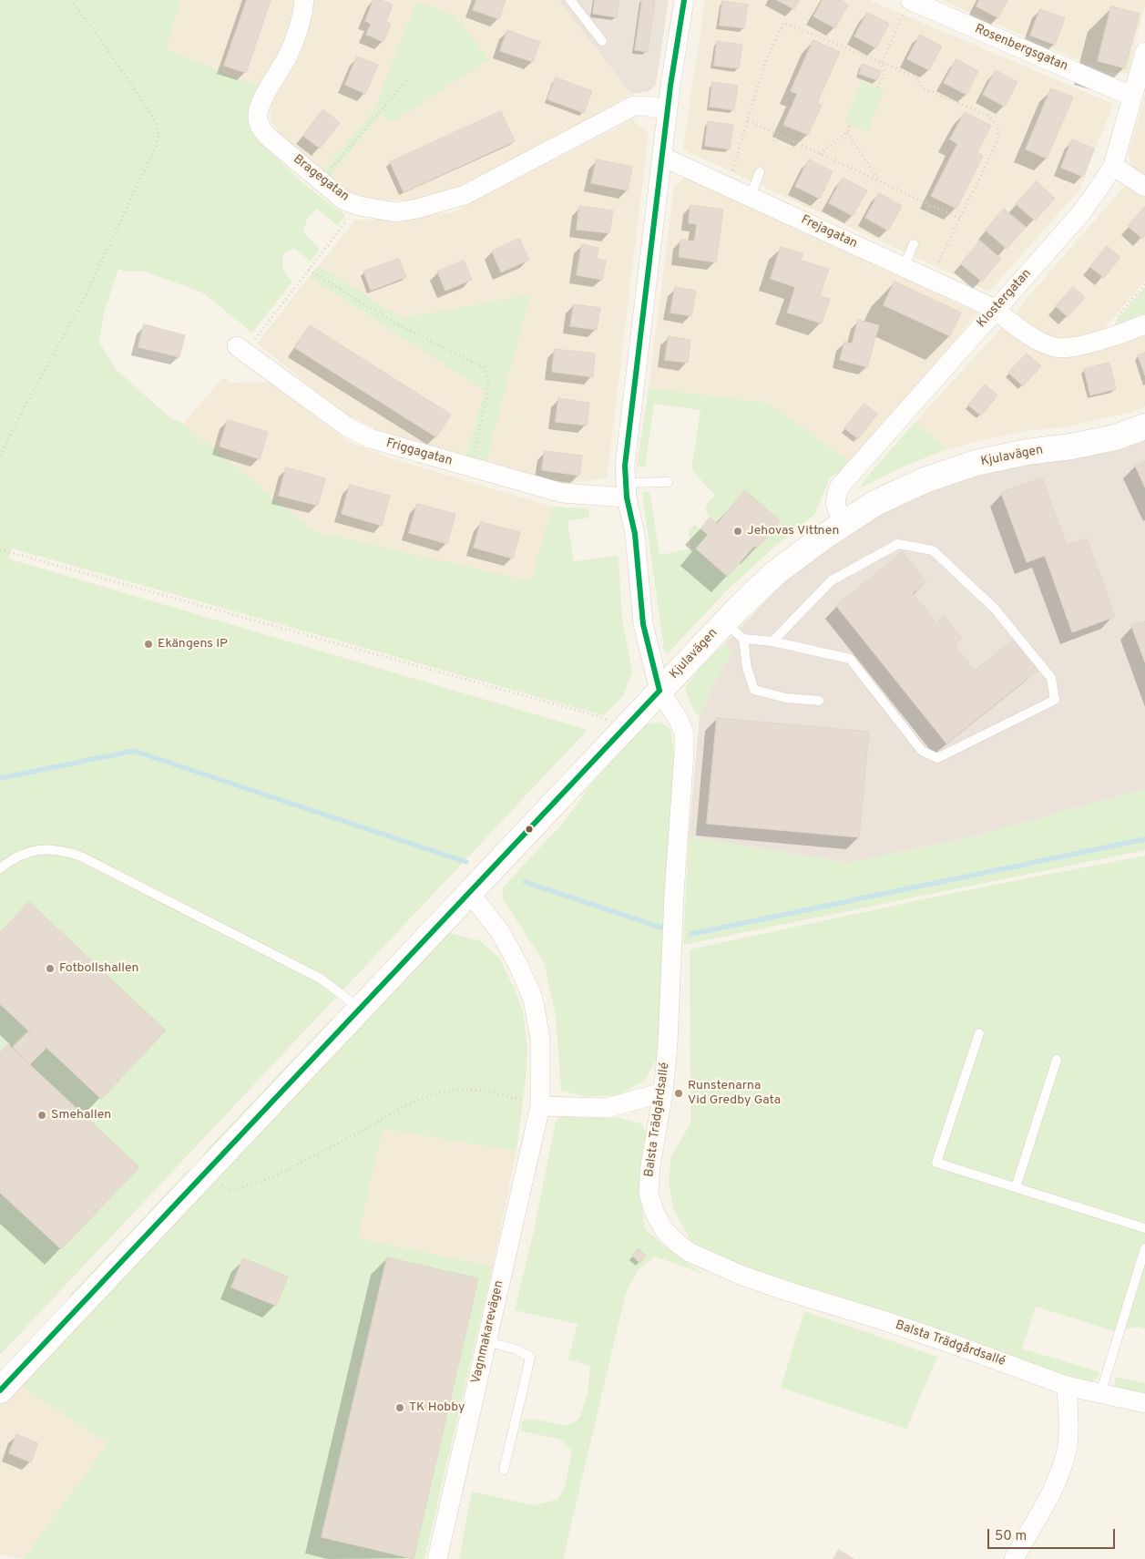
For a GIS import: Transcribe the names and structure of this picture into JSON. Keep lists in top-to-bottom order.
{
  "streets": {
    "street": [
      "Rosenbergsgatan",
      "Bragegatan",
      "Frejagatan",
      "Klostergatan",
      "Friggagatan",
      "Kjulavägen",
      "Balsta Trädgårdsallé",
      "Vagnmakarevägen"
    ]
  },
  "crossings": [
    ["Rosenbergsgatan", "Klostergatan"],
    ["Bragegatan", "Balsta Trädgårdsallé"],
    ["Frejagatan", "Klostergatan"],
    ["Frejagatan", "Balsta Trädgårdsallé"],
    ["Klostergatan", "Kjulavägen"],
    ["Friggagatan", "Balsta Trädgårdsallé"],
    ["Kjulavägen", "Balsta Trädgårdsallé"],
    ["Kjulavägen", "Vagnmakarevägen"]
  ],
  "places": [
    "Jehovas Vittnen",
    "Ekängens IP",
    "Fotbollshallen",
    "Runstenarna Vid Gredby Gata",
    "Smehallen",
    "TK Hobby"
  ],
  "scale_bar": "50 m"
}
